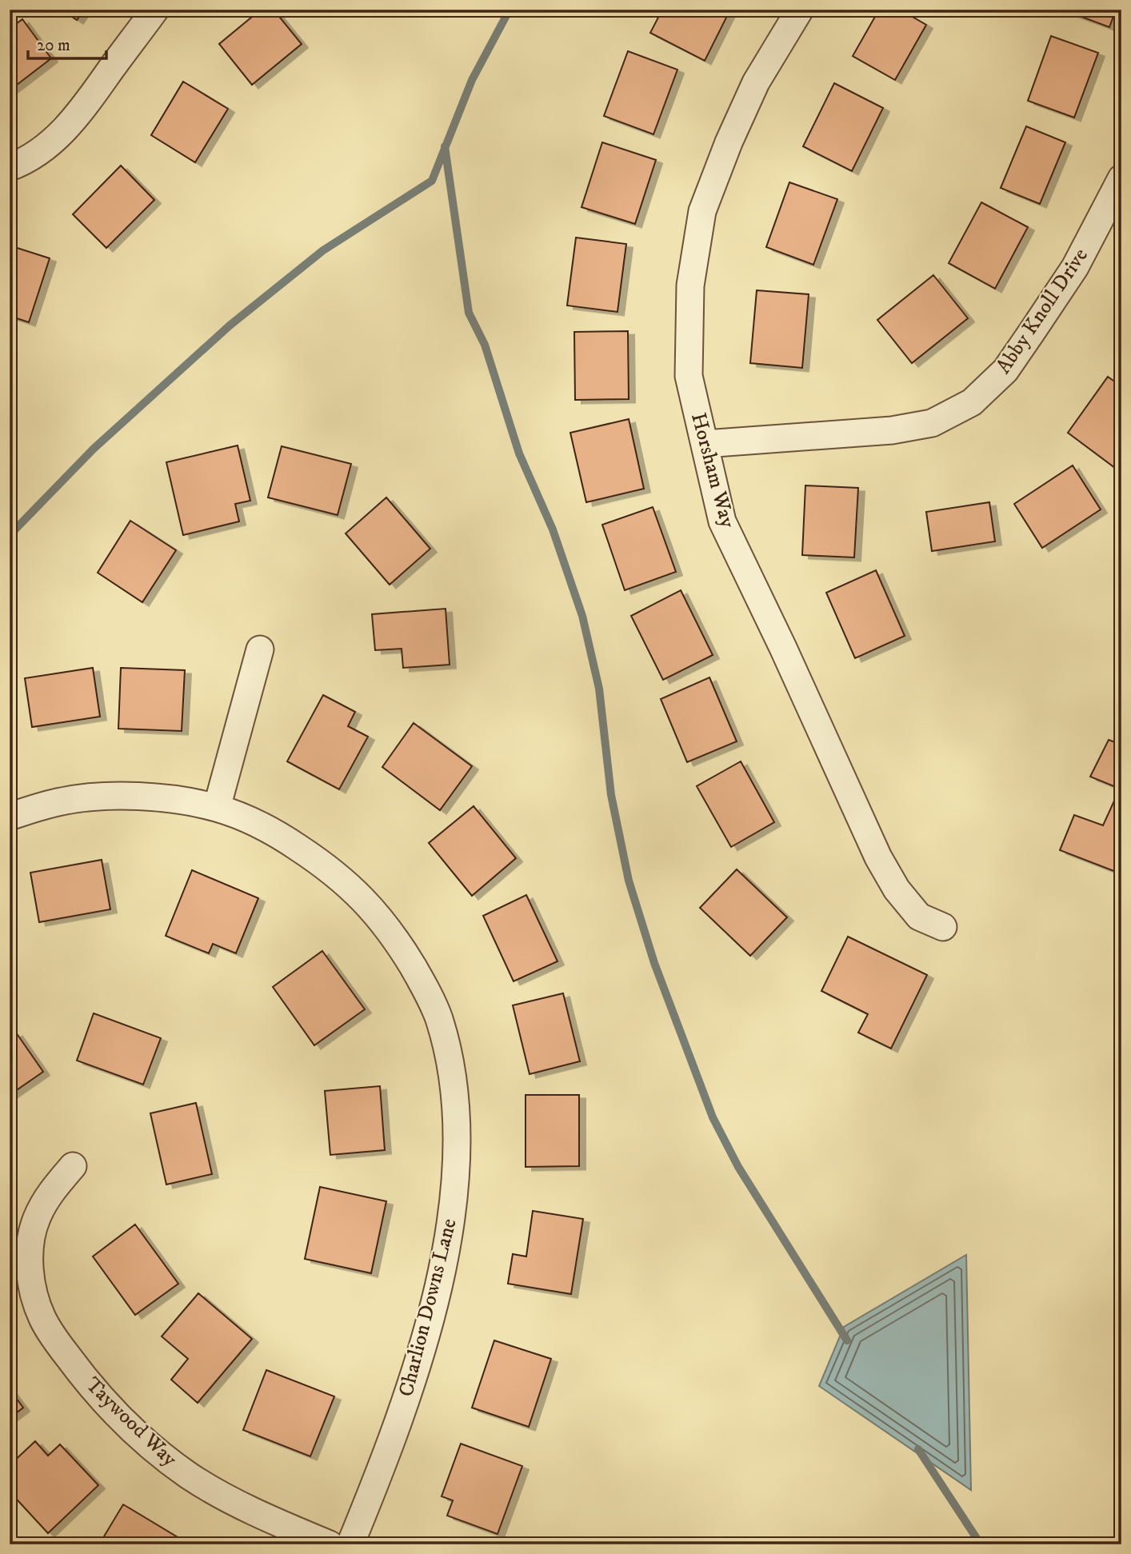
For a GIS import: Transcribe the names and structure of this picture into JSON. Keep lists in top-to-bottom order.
{
  "streets": {
    "street": [
      "Abby Knoll Drive",
      "Horsham Way",
      "Charlion Downs Lane",
      "Taywood Way"
    ]
  },
  "crossings": [
    ["Abby Knoll Drive", "Horsham Way"]
  ],
  "scale_bar": "20 m"
}
